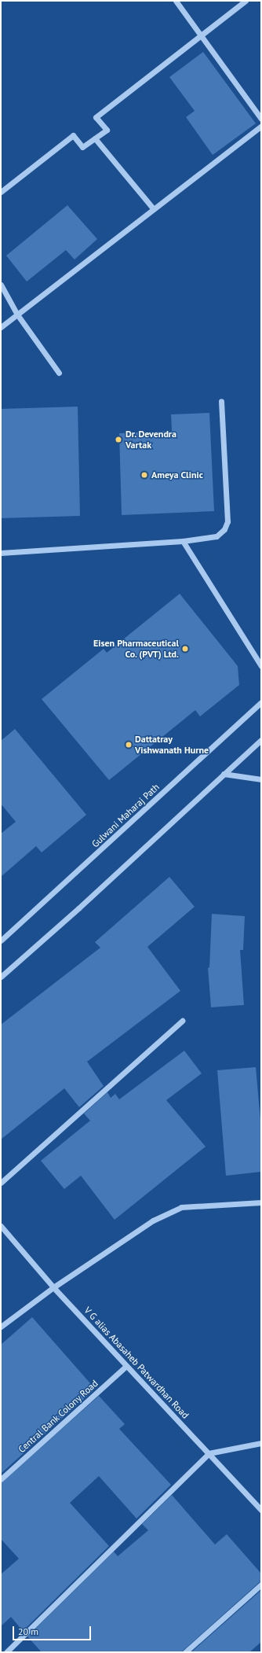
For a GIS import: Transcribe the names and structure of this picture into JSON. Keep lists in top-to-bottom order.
{
  "streets": {
    "street": ["Gulwani Maharaj Path", "V G alias Abasaheb Patwardhan Road", "Central Bank Colony Road"]
  },
  "crossings": [
    ["V G alias Abasaheb Patwardhan Road", "Central Bank Colony Road"]
  ],
  "places": [
    "Dr. Devendra Vartak",
    "Ameya Clinic",
    "Eisen Pharmaceutical Co. (PVT) Ltd.",
    "Dattatray Vishwanath Hurne"
  ],
  "scale_bar": "20 m"
}
